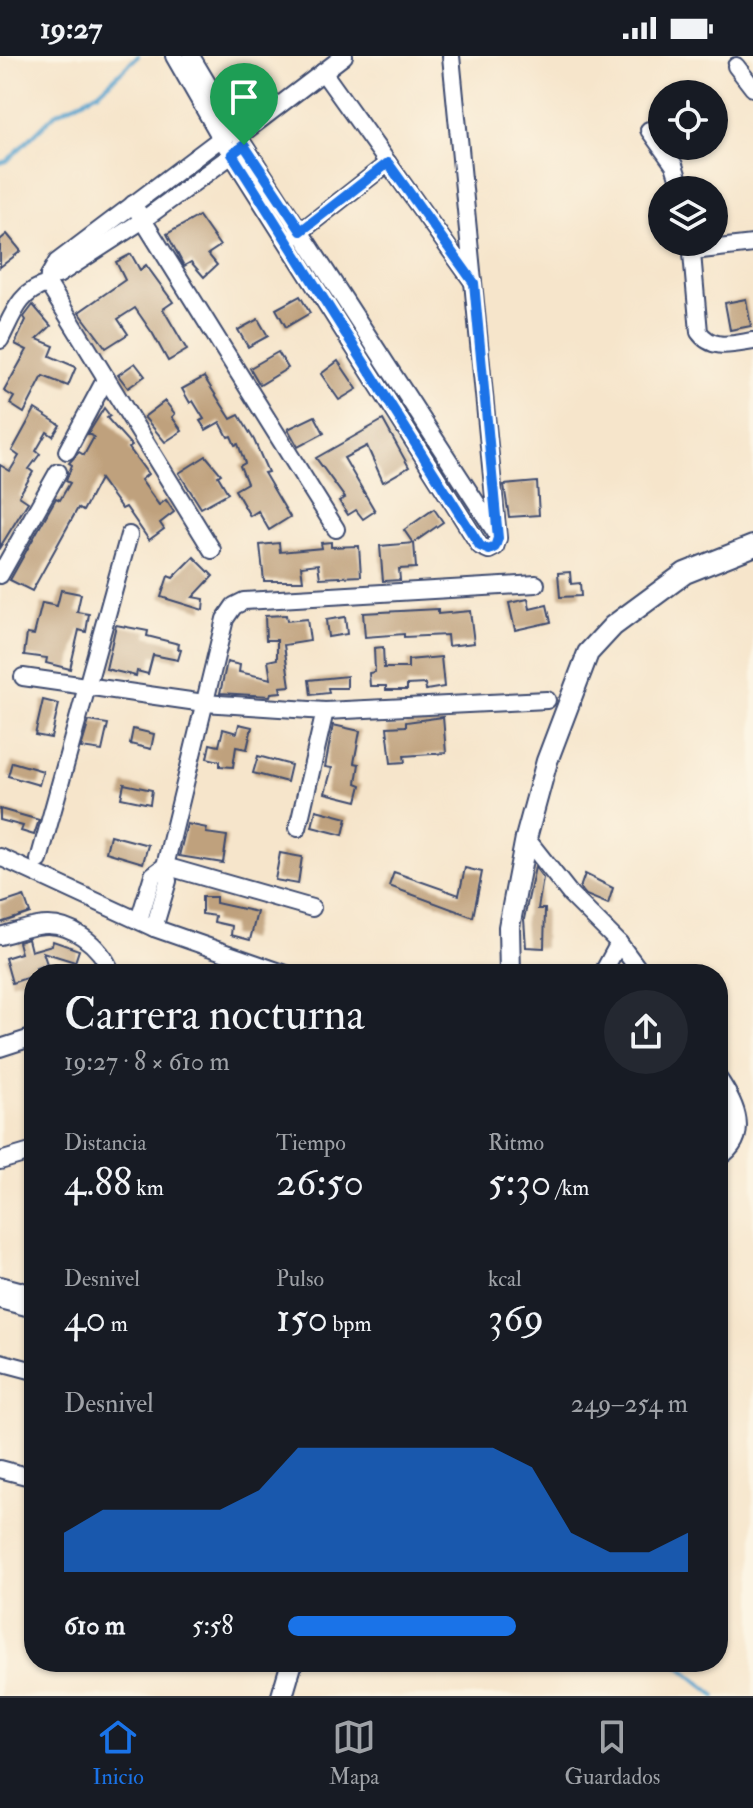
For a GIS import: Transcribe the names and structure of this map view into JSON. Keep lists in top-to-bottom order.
{
  "page": {
    "status": "19:27",
    "heading": ["Carrera nocturna", "19:27 · 8 × 610 m"],
    "stats": [
      ["Distancia", "4.88 km"],
      ["Tiempo", "26:50"],
      ["Ritmo", "5:30 /km"],
      ["Desnivel", "40 m"],
      ["Pulso", "150 bpm"],
      ["kcal", "369"]
    ],
    "chart": ["Desnivel", "249–254 m"],
    "list": [
      {
        "name": "610 m",
        "note": "5:58"
      }
    ],
    "tabs": ["Inicio", "Mapa", "Guardados"]
  }
}
